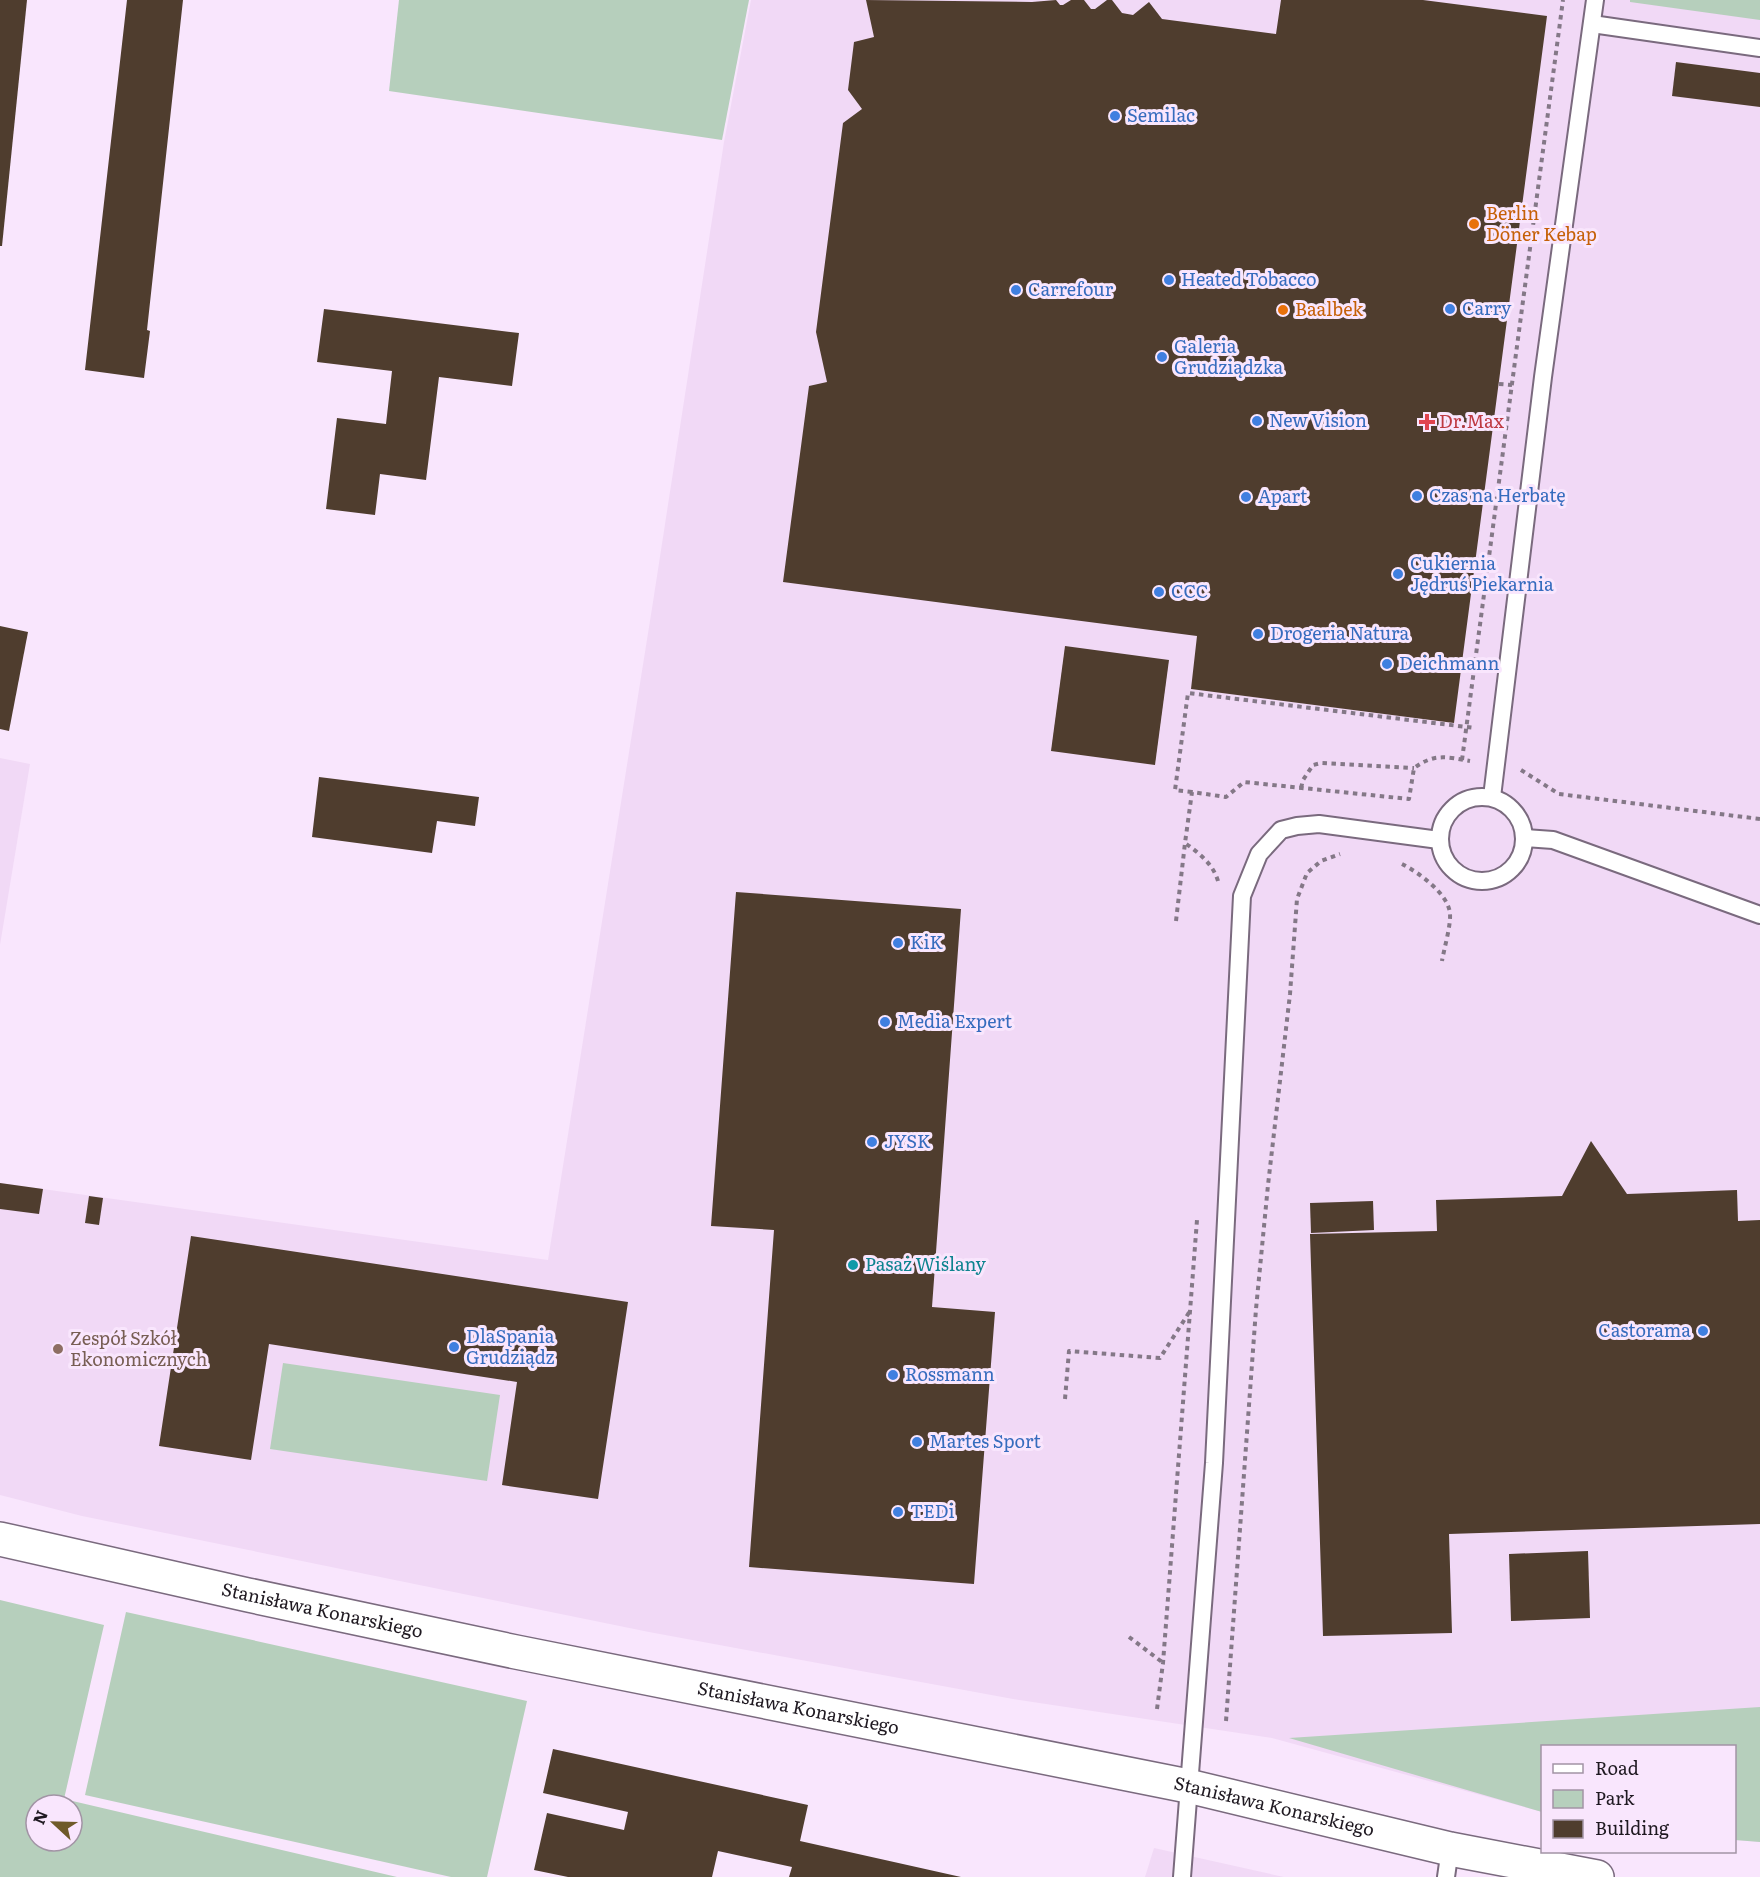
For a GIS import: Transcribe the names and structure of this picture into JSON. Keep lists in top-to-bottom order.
{
  "streets": {
    "street": ["Stanisława Konarskiego"]
  },
  "places": {
    "other": [
      "Semilac",
      "Berlin Döner Kebap",
      "Heated Tobacco",
      "Carrefour",
      "Carry",
      "Baalbek",
      "Galeria Grudziądzka",
      "New Vision",
      "Czas na Herbatę",
      "Apart",
      "Cukiernia Jędruś Piekarnia",
      "CCC",
      "Drogeria Natura",
      "Deichmann",
      "KiK",
      "Media Expert",
      "JYSK",
      "Pasaż Wiślany",
      "Castorama",
      "DlaSpania Grudziądz",
      "Zespół Szkół Ekonomicznych",
      "Rossmann",
      "Martes Sport",
      "TEDi"
    ],
    "health": ["Dr.Max"]
  },
  "legend": ["Road", "Park", "Building"],
  "north": "left"
}
